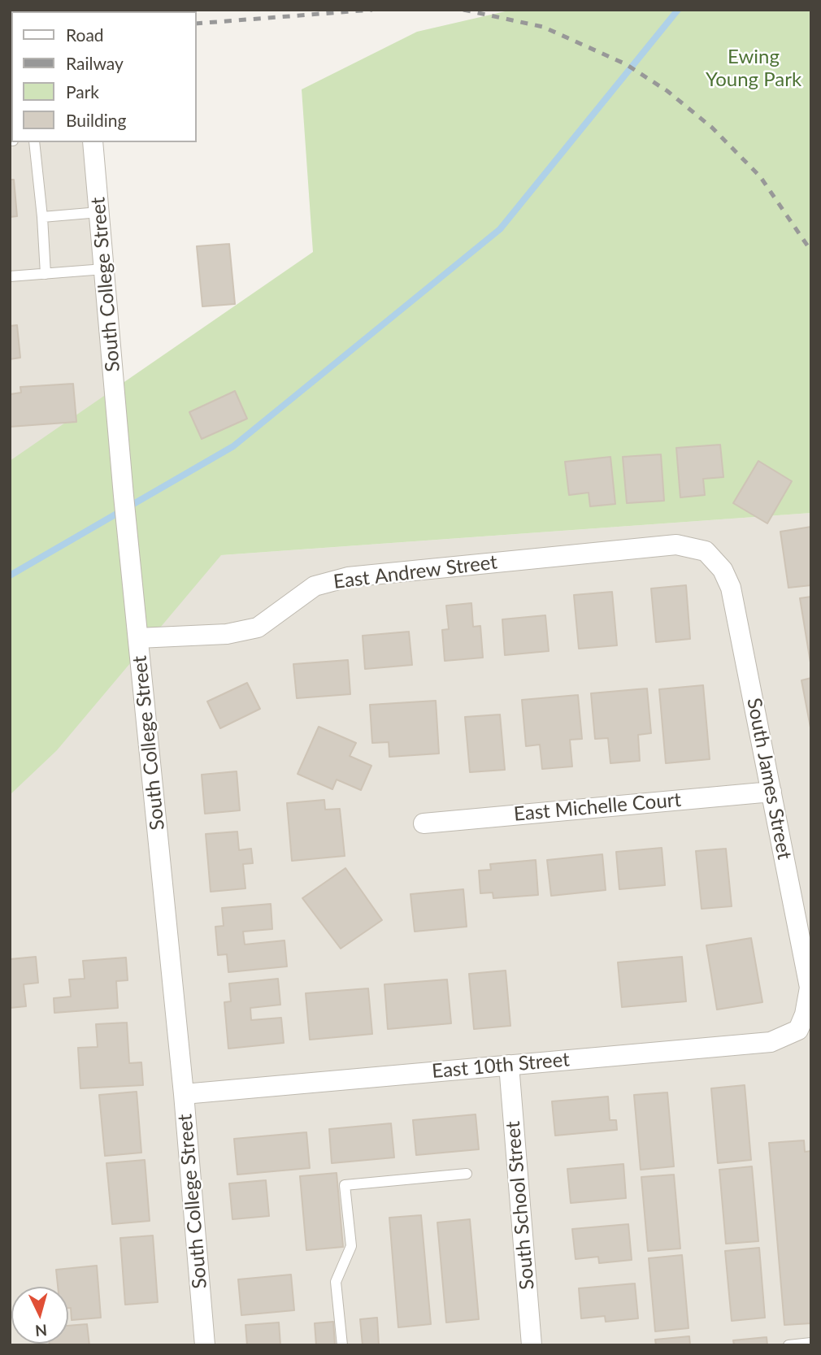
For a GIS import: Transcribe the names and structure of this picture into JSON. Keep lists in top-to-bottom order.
{
  "streets": {
    "street": [
      "South College Street",
      "East Andrew Street",
      "South James Street",
      "East Michelle Court",
      "East 10th Street",
      "South School Street"
    ]
  },
  "crossings": [
    ["South College Street", "East Andrew Street"],
    ["South College Street", "East 10th Street"],
    ["East Andrew Street", "South James Street"],
    ["South James Street", "East Michelle Court"],
    ["South James Street", "East 10th Street"],
    ["East 10th Street", "South School Street"]
  ],
  "parks": ["Ewing Young Park"],
  "legend": [
    "Road",
    "Railway",
    "Park",
    "Building"
  ],
  "north": "bottom"
}
